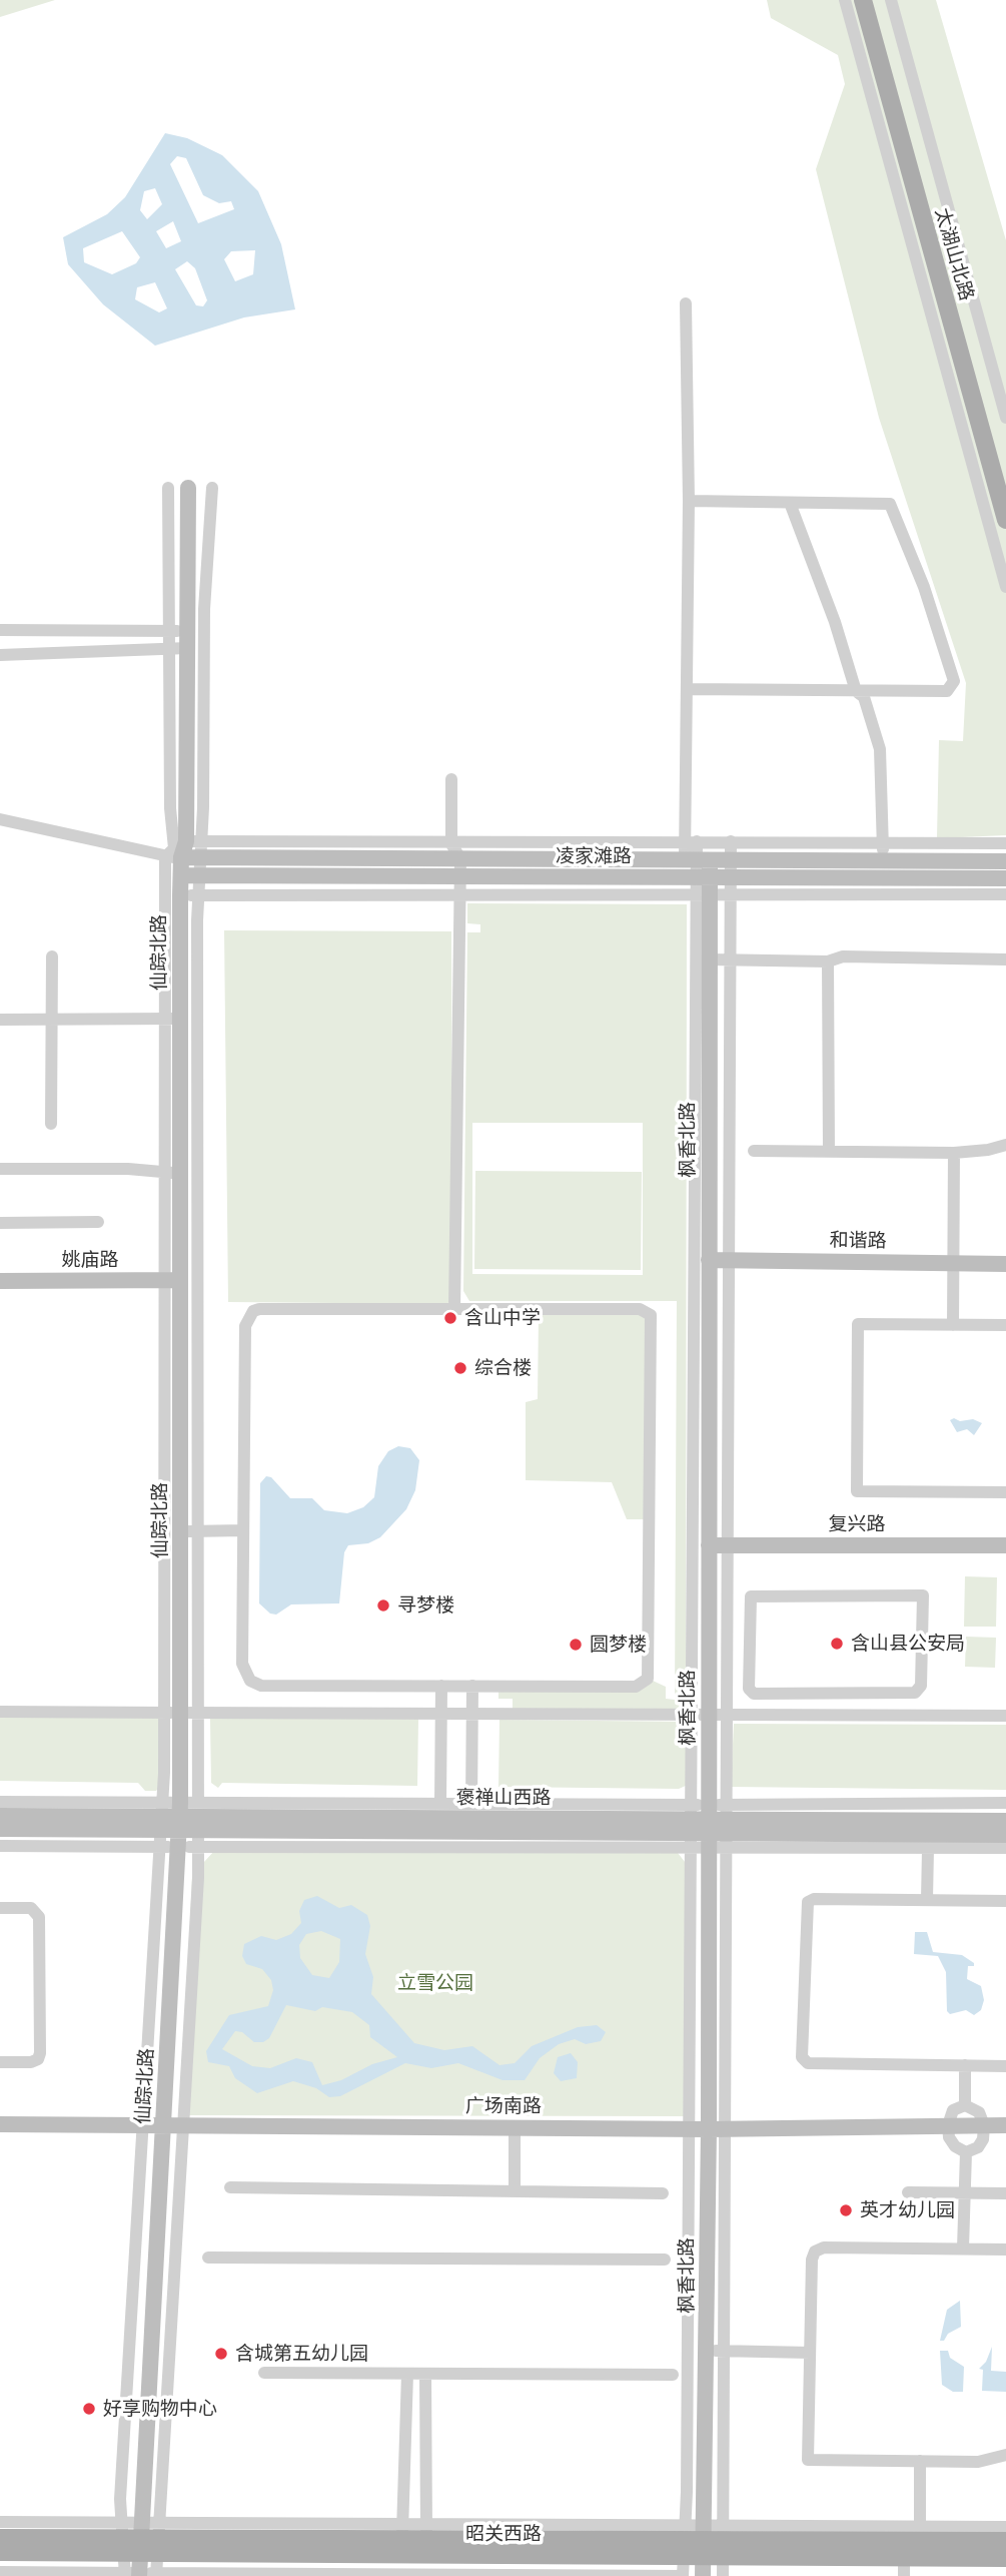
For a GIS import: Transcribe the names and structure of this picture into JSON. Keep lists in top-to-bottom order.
{
  "streets": {
    "main road": [
      "太湖山北路",
      "凌家滩路",
      "仙踪北路",
      "枫香北路",
      "和谐路",
      "姚庙路",
      "复兴路",
      "褒禅山西路",
      "广场南路",
      "昭关西路"
    ]
  },
  "crossings": [
    ["凌家滩路", "仙踪北路"],
    ["凌家滩路", "枫香北路"],
    ["仙踪北路", "姚庙路"],
    ["仙踪北路", "褒禅山西路"],
    ["仙踪北路", "广场南路"],
    ["仙踪北路", "昭关西路"],
    ["枫香北路", "和谐路"],
    ["枫香北路", "复兴路"],
    ["枫香北路", "褒禅山西路"],
    ["枫香北路", "广场南路"],
    ["枫香北路", "昭关西路"]
  ],
  "parks": ["立雪公园"],
  "places": [
    "含山中学",
    "综合楼",
    "寻梦楼",
    "含山县公安局",
    "圆梦楼",
    "英才幼儿园",
    "含城第五幼儿园",
    "好享购物中心"
  ]
}
